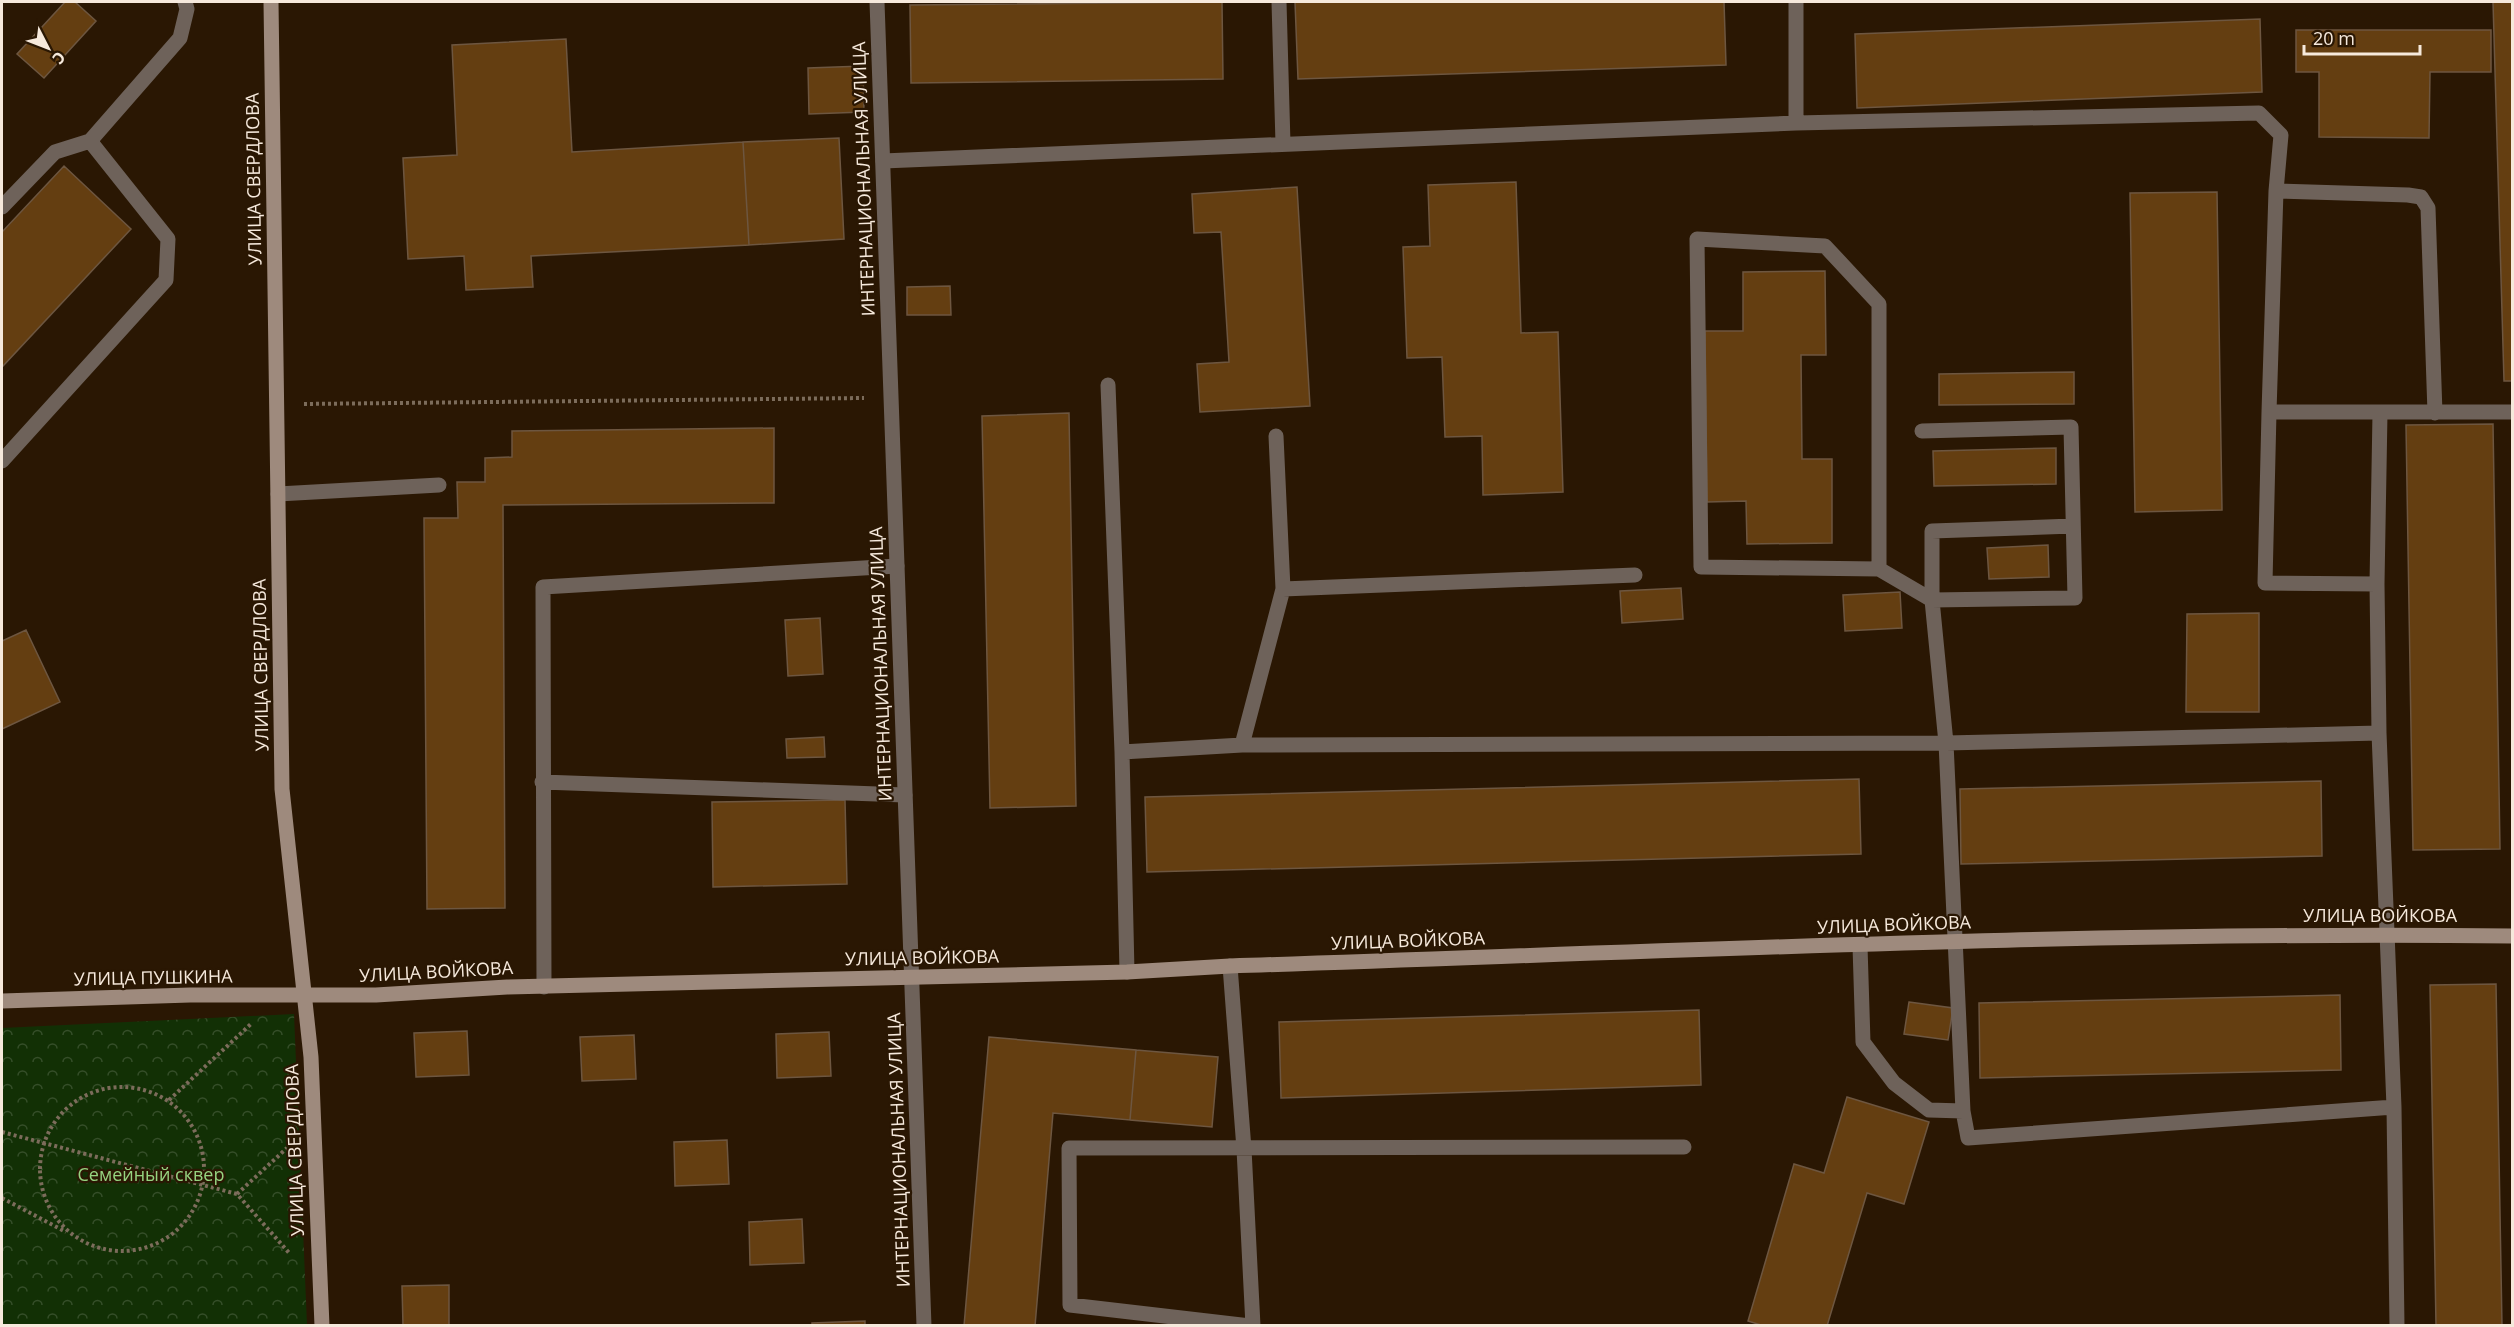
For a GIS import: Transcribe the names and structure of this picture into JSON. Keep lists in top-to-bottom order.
{
  "streets": {
    "street": [
      "УЛИЦА СВЕРДЛОВА",
      "ИНТЕРНАЦИОНАЛЬНАЯ УЛИЦА",
      "УЛИЦА ВОЙКОВА",
      "УЛИЦА ПУШКИНА"
    ]
  },
  "crossings": [
    ["УЛИЦА СВЕРДЛОВА", "УЛИЦА ВОЙКОВА"],
    ["УЛИЦА СВЕРДЛОВА", "УЛИЦА ПУШКИНА"],
    ["ИНТЕРНАЦИОНАЛЬНАЯ УЛИЦА", "УЛИЦА ВОЙКОВА"],
    ["УЛИЦА ВОЙКОВА", "УЛИЦА ПУШКИНА"]
  ],
  "parks": ["Семейный сквер"],
  "scale_bar": "20 m",
  "north": "bottom right"
}
